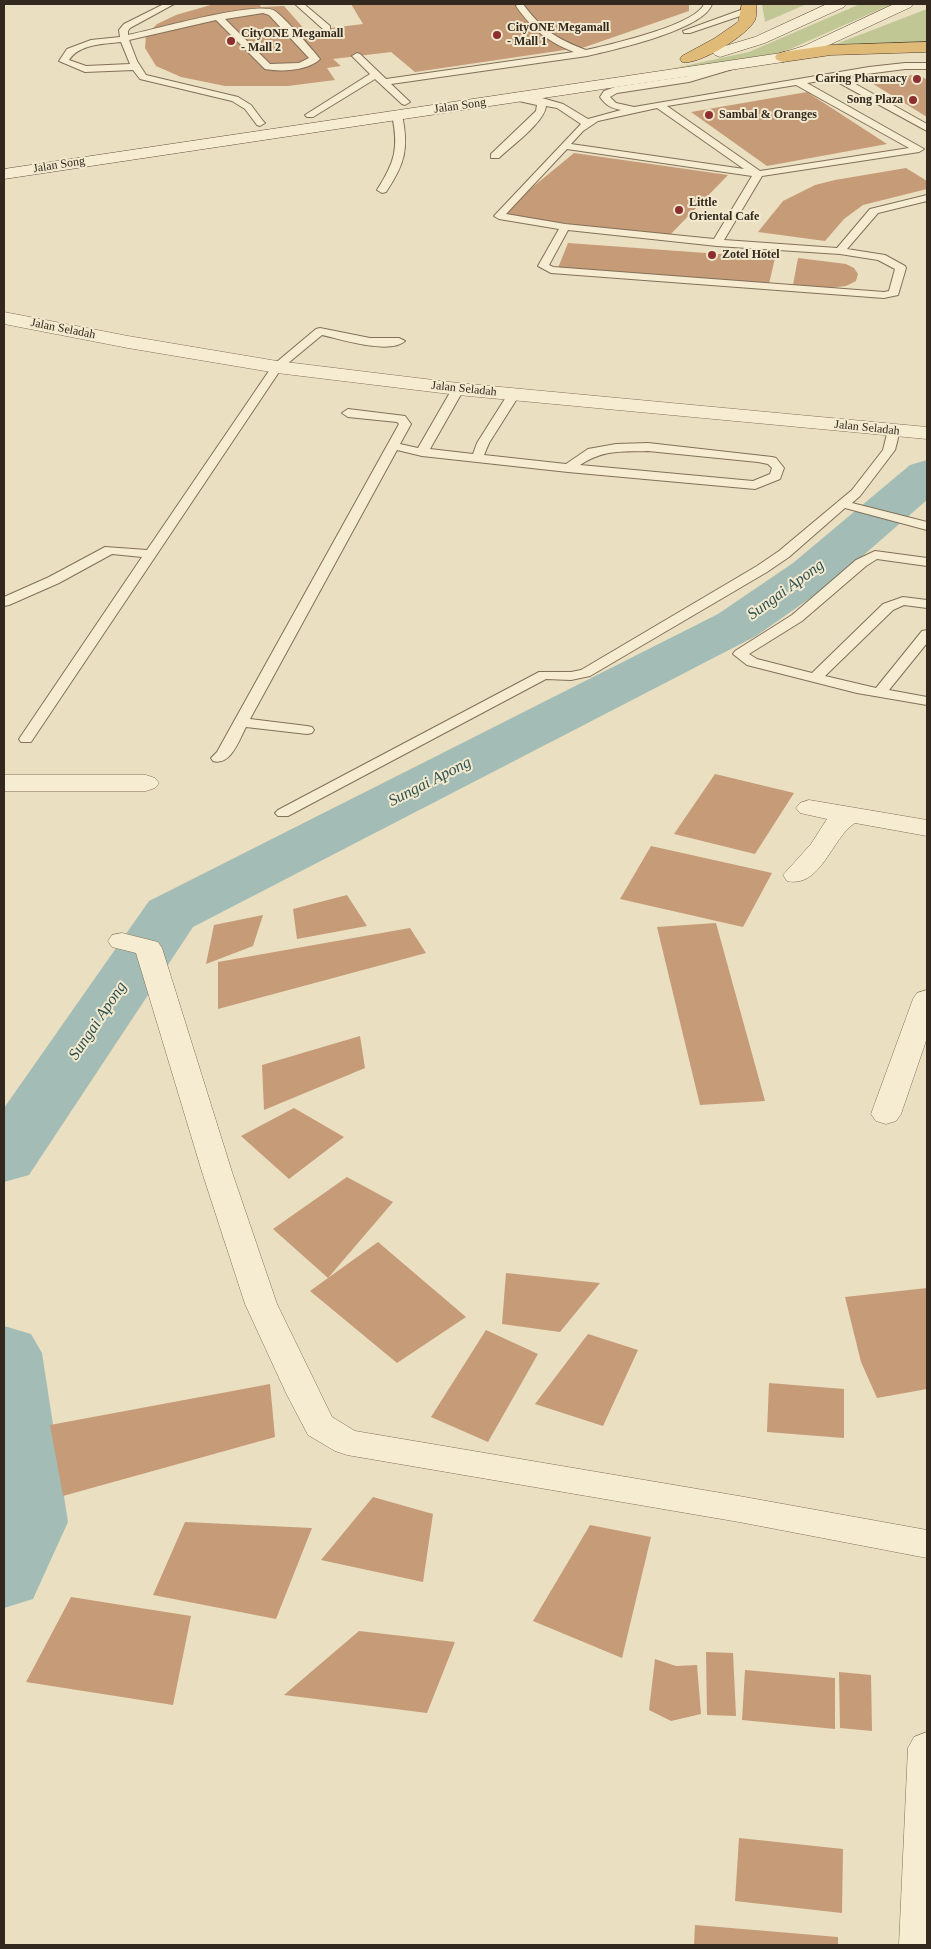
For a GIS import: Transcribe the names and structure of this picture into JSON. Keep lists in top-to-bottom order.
{
  "streets": {
    "street": ["Jalan Song", "Jalan Seladah"]
  },
  "water": ["Sungai Apong"],
  "places": [
    "CityONE Megamall - Mall 1",
    "CityONE Megamall - Mall 2",
    "Caring Pharmacy",
    "Song Plaza",
    "Sambal & Oranges",
    "Little Oriental Cafe",
    "Zotel Hotel"
  ]
}
